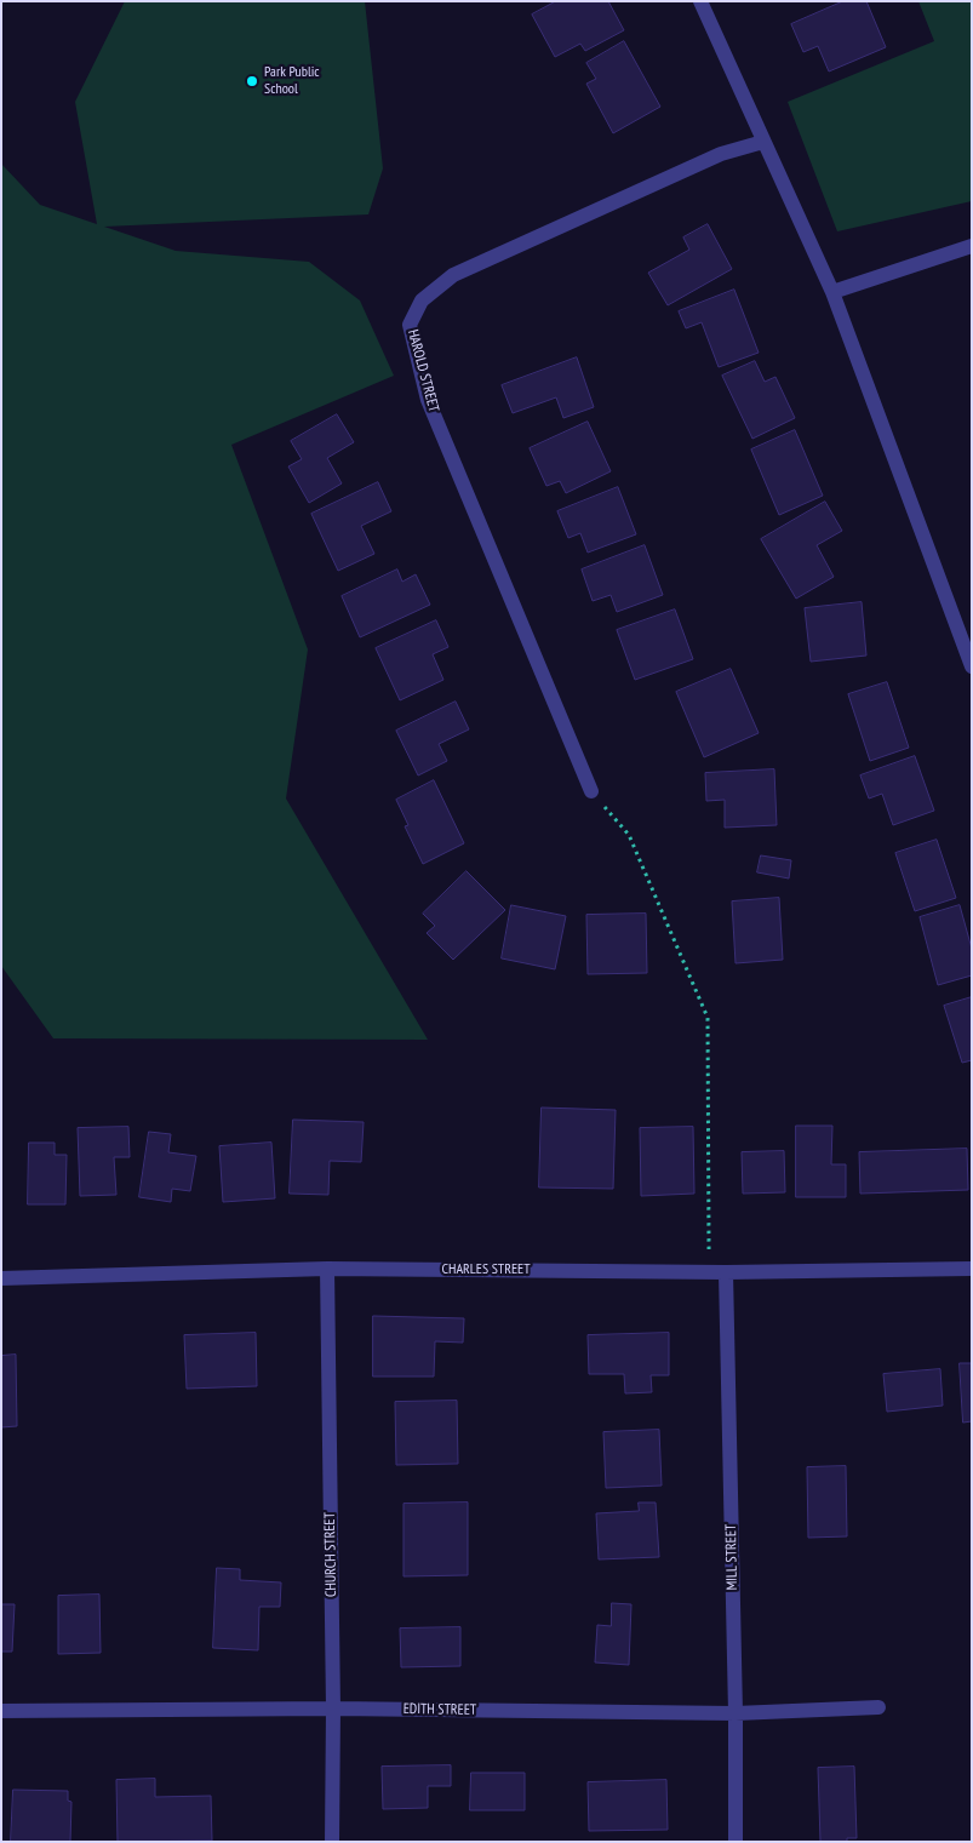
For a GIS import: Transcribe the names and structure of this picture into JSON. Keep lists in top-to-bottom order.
{
  "streets": {
    "street": [
      "HAROLD STREET",
      "CHARLES STREET",
      "CHURCH STREET",
      "MILL STREET",
      "EDITH STREET"
    ]
  },
  "crossings": [
    ["CHARLES STREET", "CHURCH STREET"],
    ["CHARLES STREET", "MILL STREET"],
    ["CHURCH STREET", "EDITH STREET"],
    ["MILL STREET", "EDITH STREET"]
  ],
  "places": ["Park Public School"]
}
